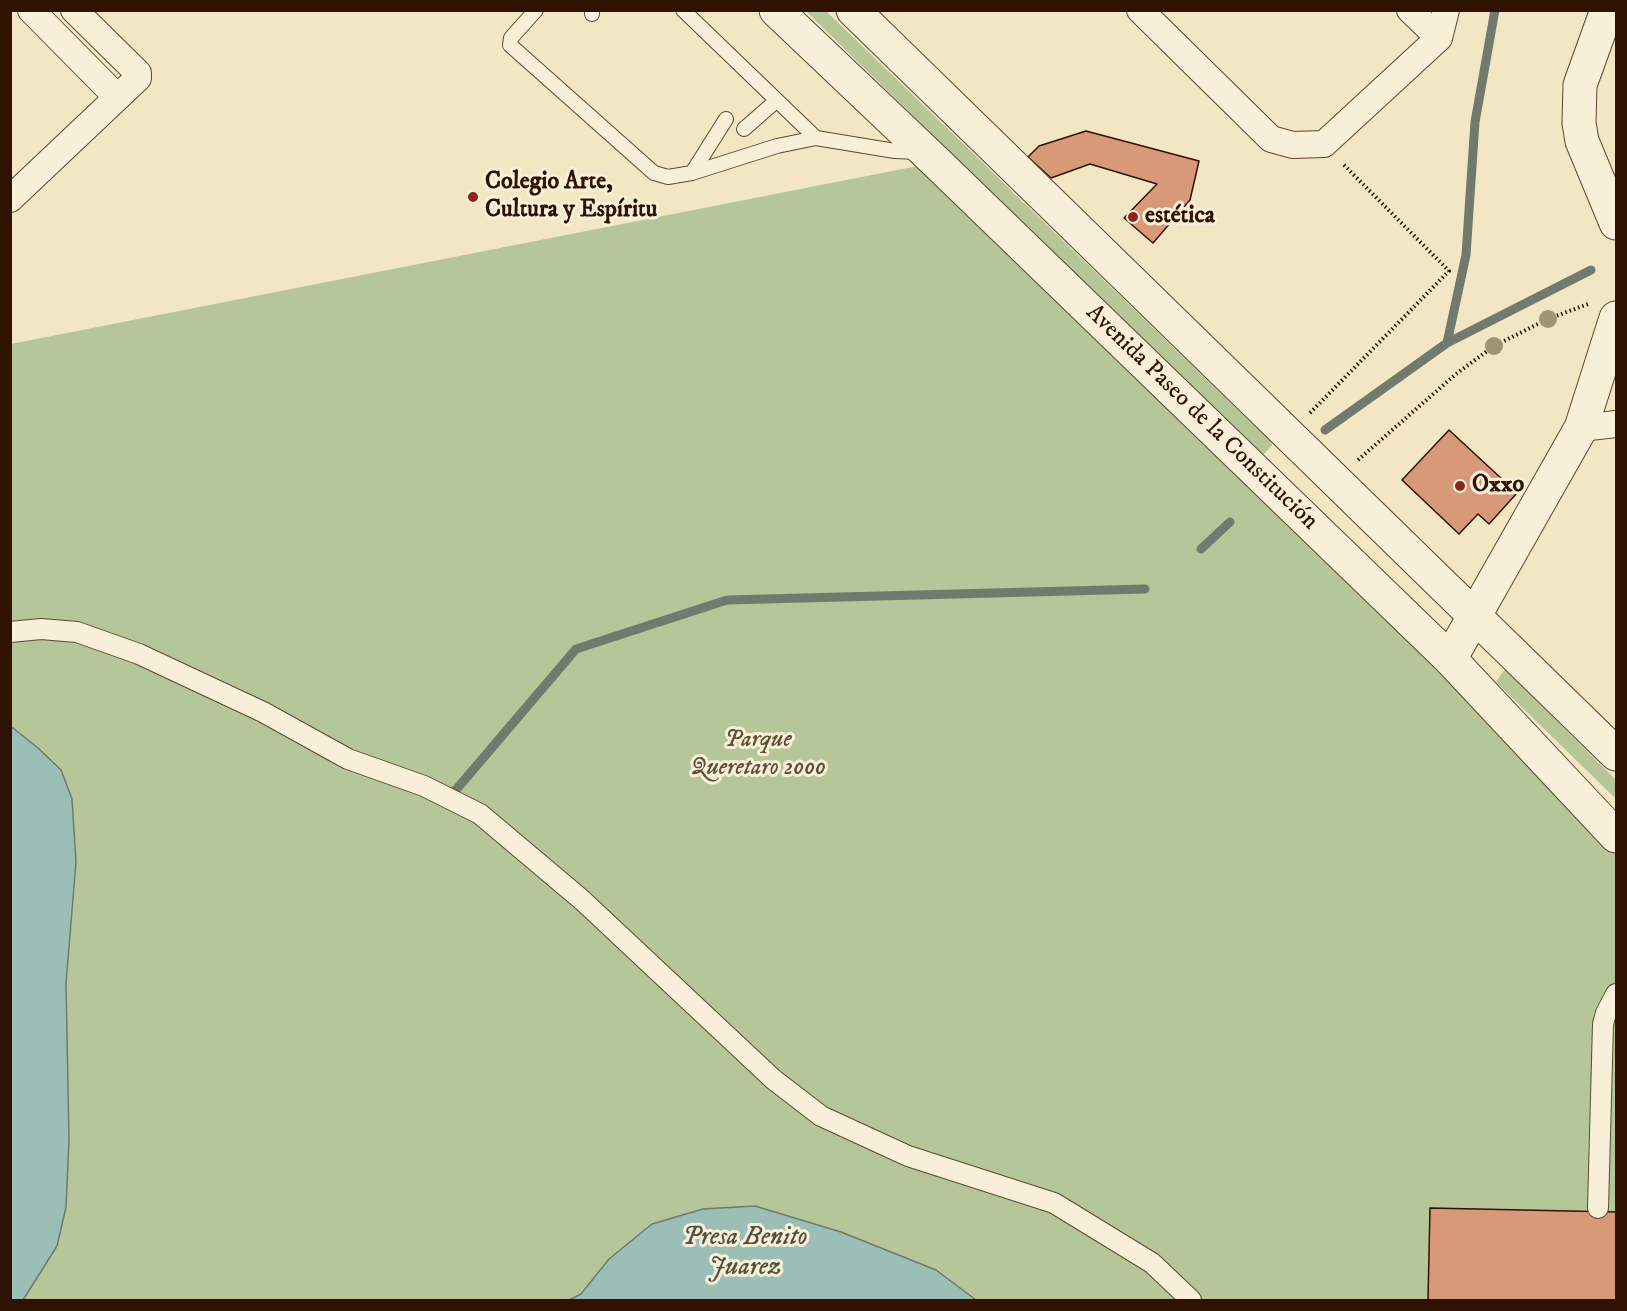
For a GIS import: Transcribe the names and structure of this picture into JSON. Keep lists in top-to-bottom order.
{
  "streets": {
    "street": ["Avenida Paseo de la Constitución"]
  },
  "water": ["Presa Benito Juarez"],
  "parks": ["Parque Queretaro 2000"],
  "places": ["Colegio Arte, Cultura y Espíritu", "estética", "Oxxo"]
}
